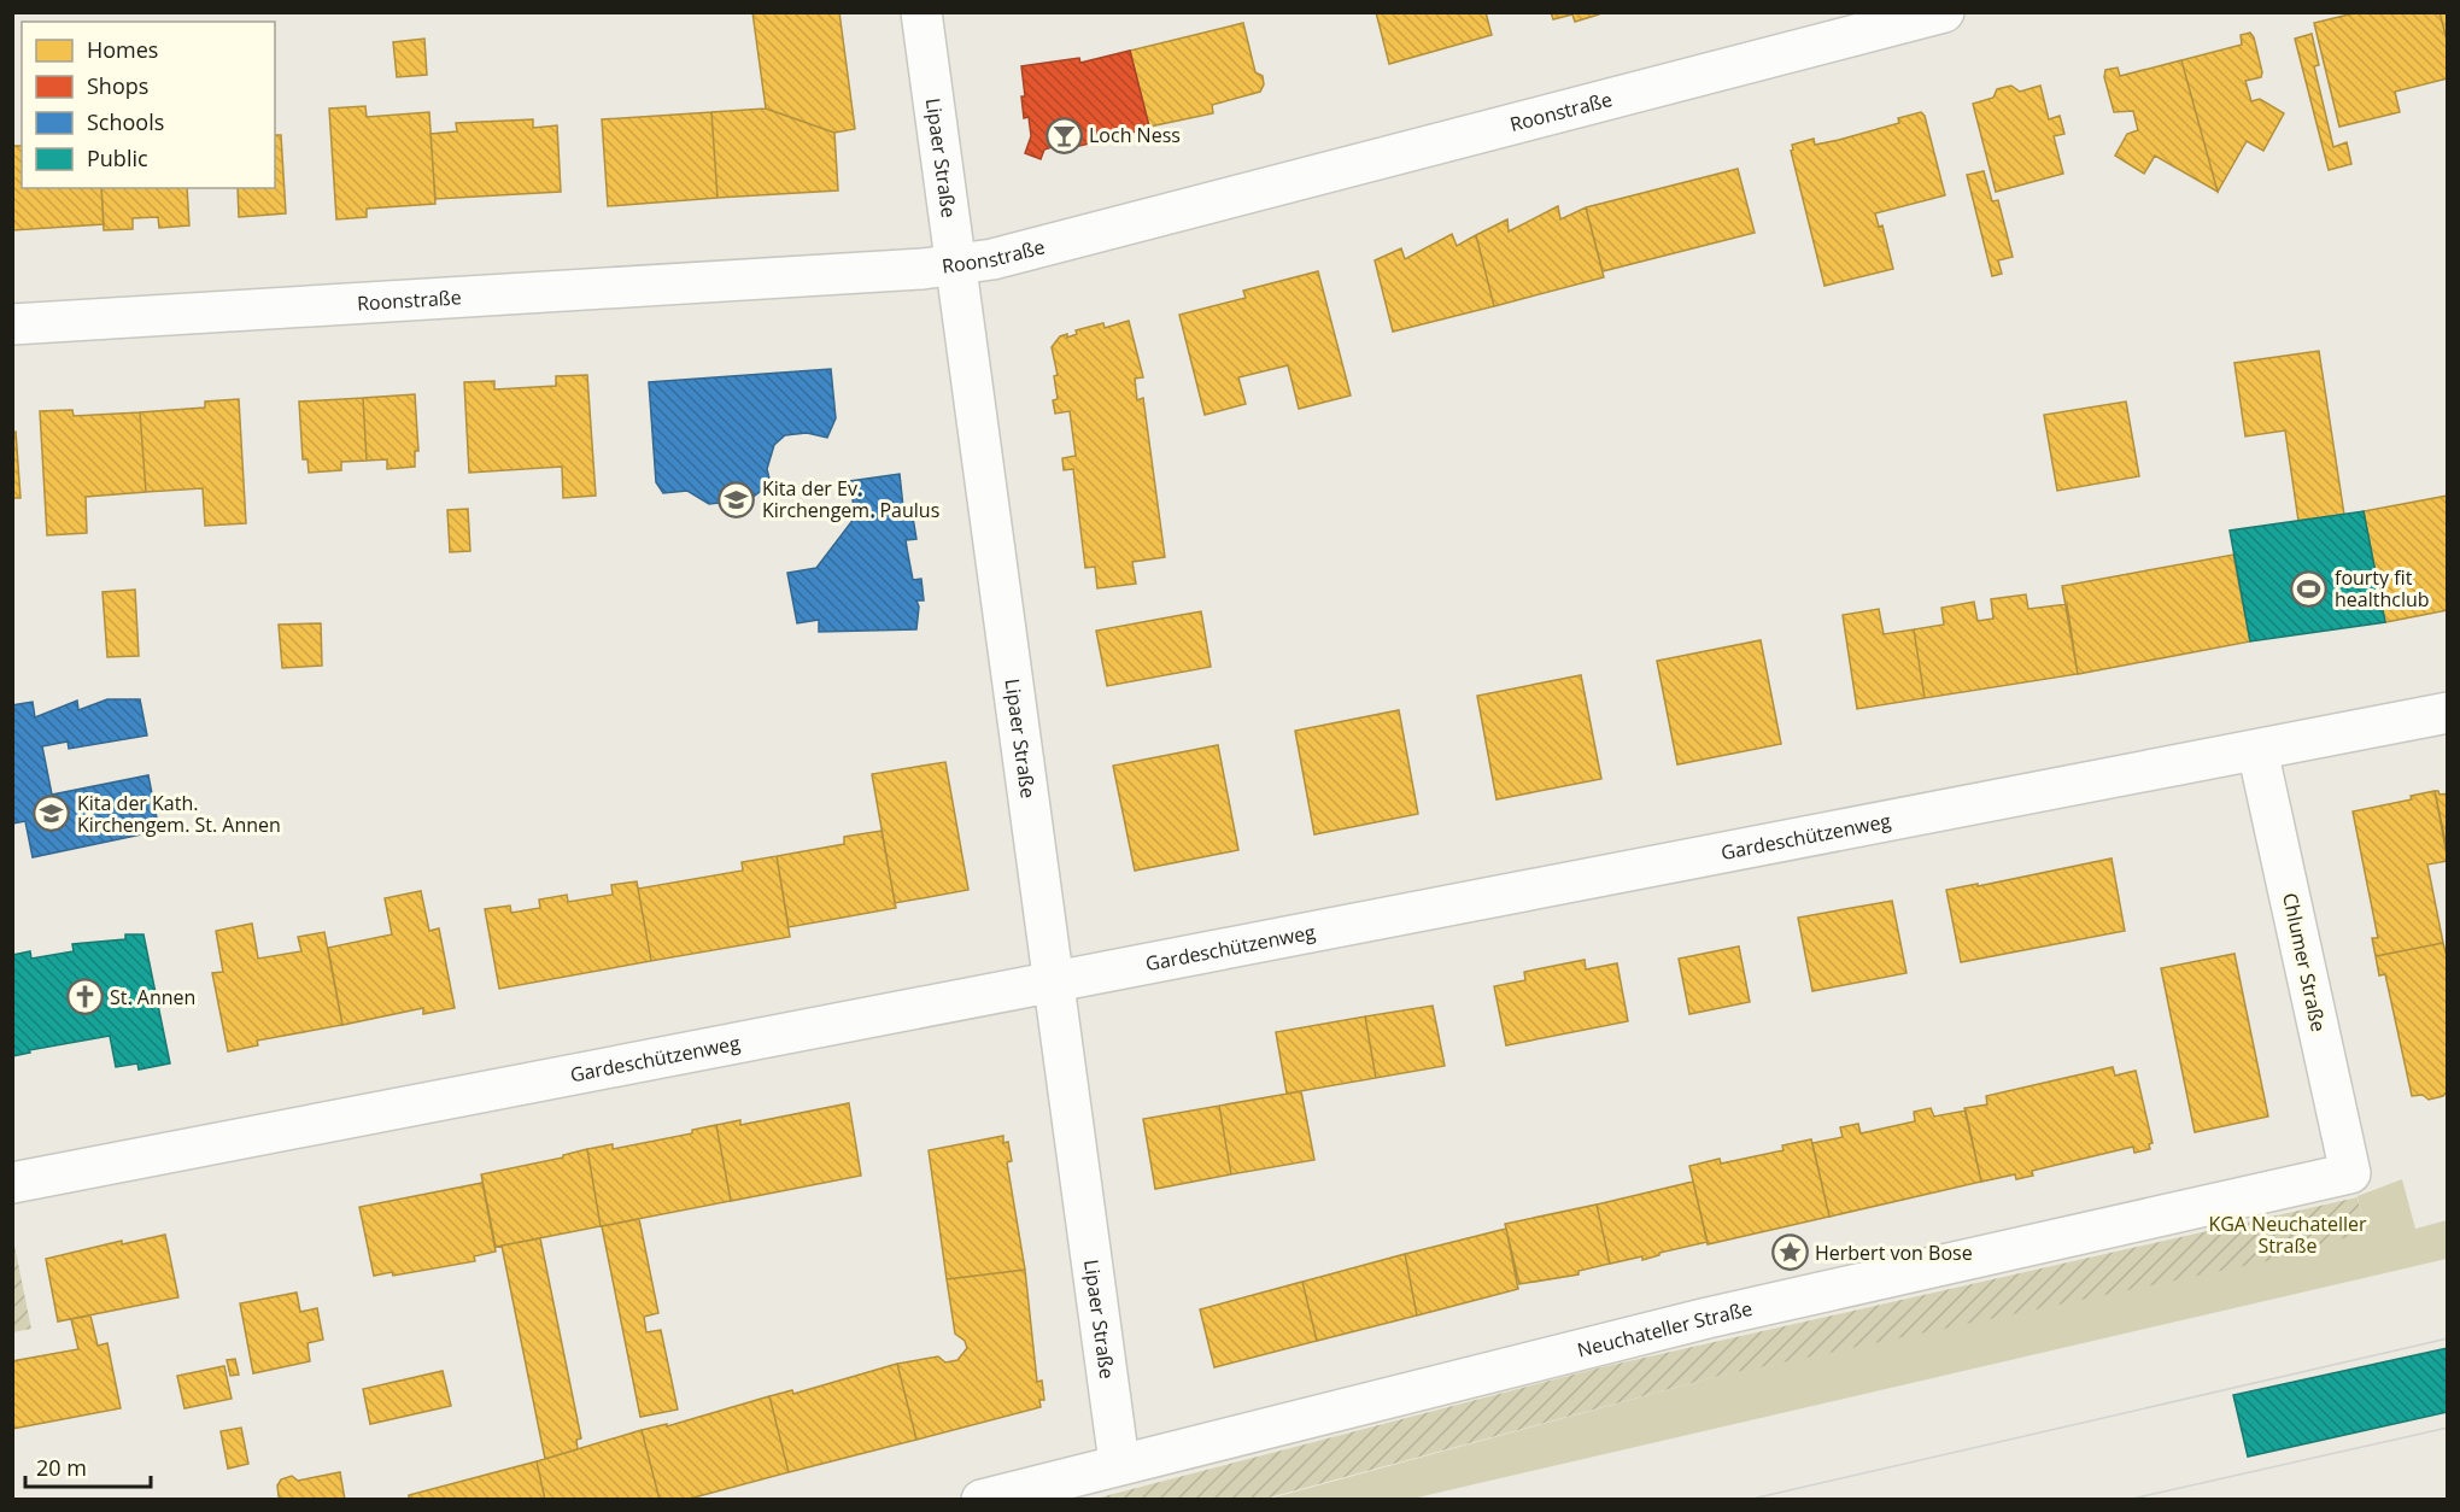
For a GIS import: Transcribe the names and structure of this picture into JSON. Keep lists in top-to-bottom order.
{
  "streets": {
    "street": [
      "Roonstraße",
      "Lipaer Straße",
      "Gardeschützenweg",
      "Chlumer Straße",
      "Neuchateller Straße"
    ]
  },
  "crossings": [
    ["Roonstraße", "Lipaer Straße"],
    ["Lipaer Straße", "Gardeschützenweg"],
    ["Lipaer Straße", "Neuchateller Straße"],
    ["Gardeschützenweg", "Chlumer Straße"],
    ["Chlumer Straße", "Neuchateller Straße"]
  ],
  "parks": ["KGA Neuchateller Straße"],
  "places": {
    "bar": ["Loch Ness"],
    "school or university": ["Kita der Ev. Kirchengem. Paulus", "Kita der Kath. Kirchengem. St. Annen"],
    "sports": ["fourty fit healthclub"],
    "church": ["St. Annen"],
    "place": ["Herbert von Bose"]
  },
  "legend": [
    "Homes",
    "Shops",
    "Schools",
    "Public"
  ],
  "scale_bar": "20 m"
}
